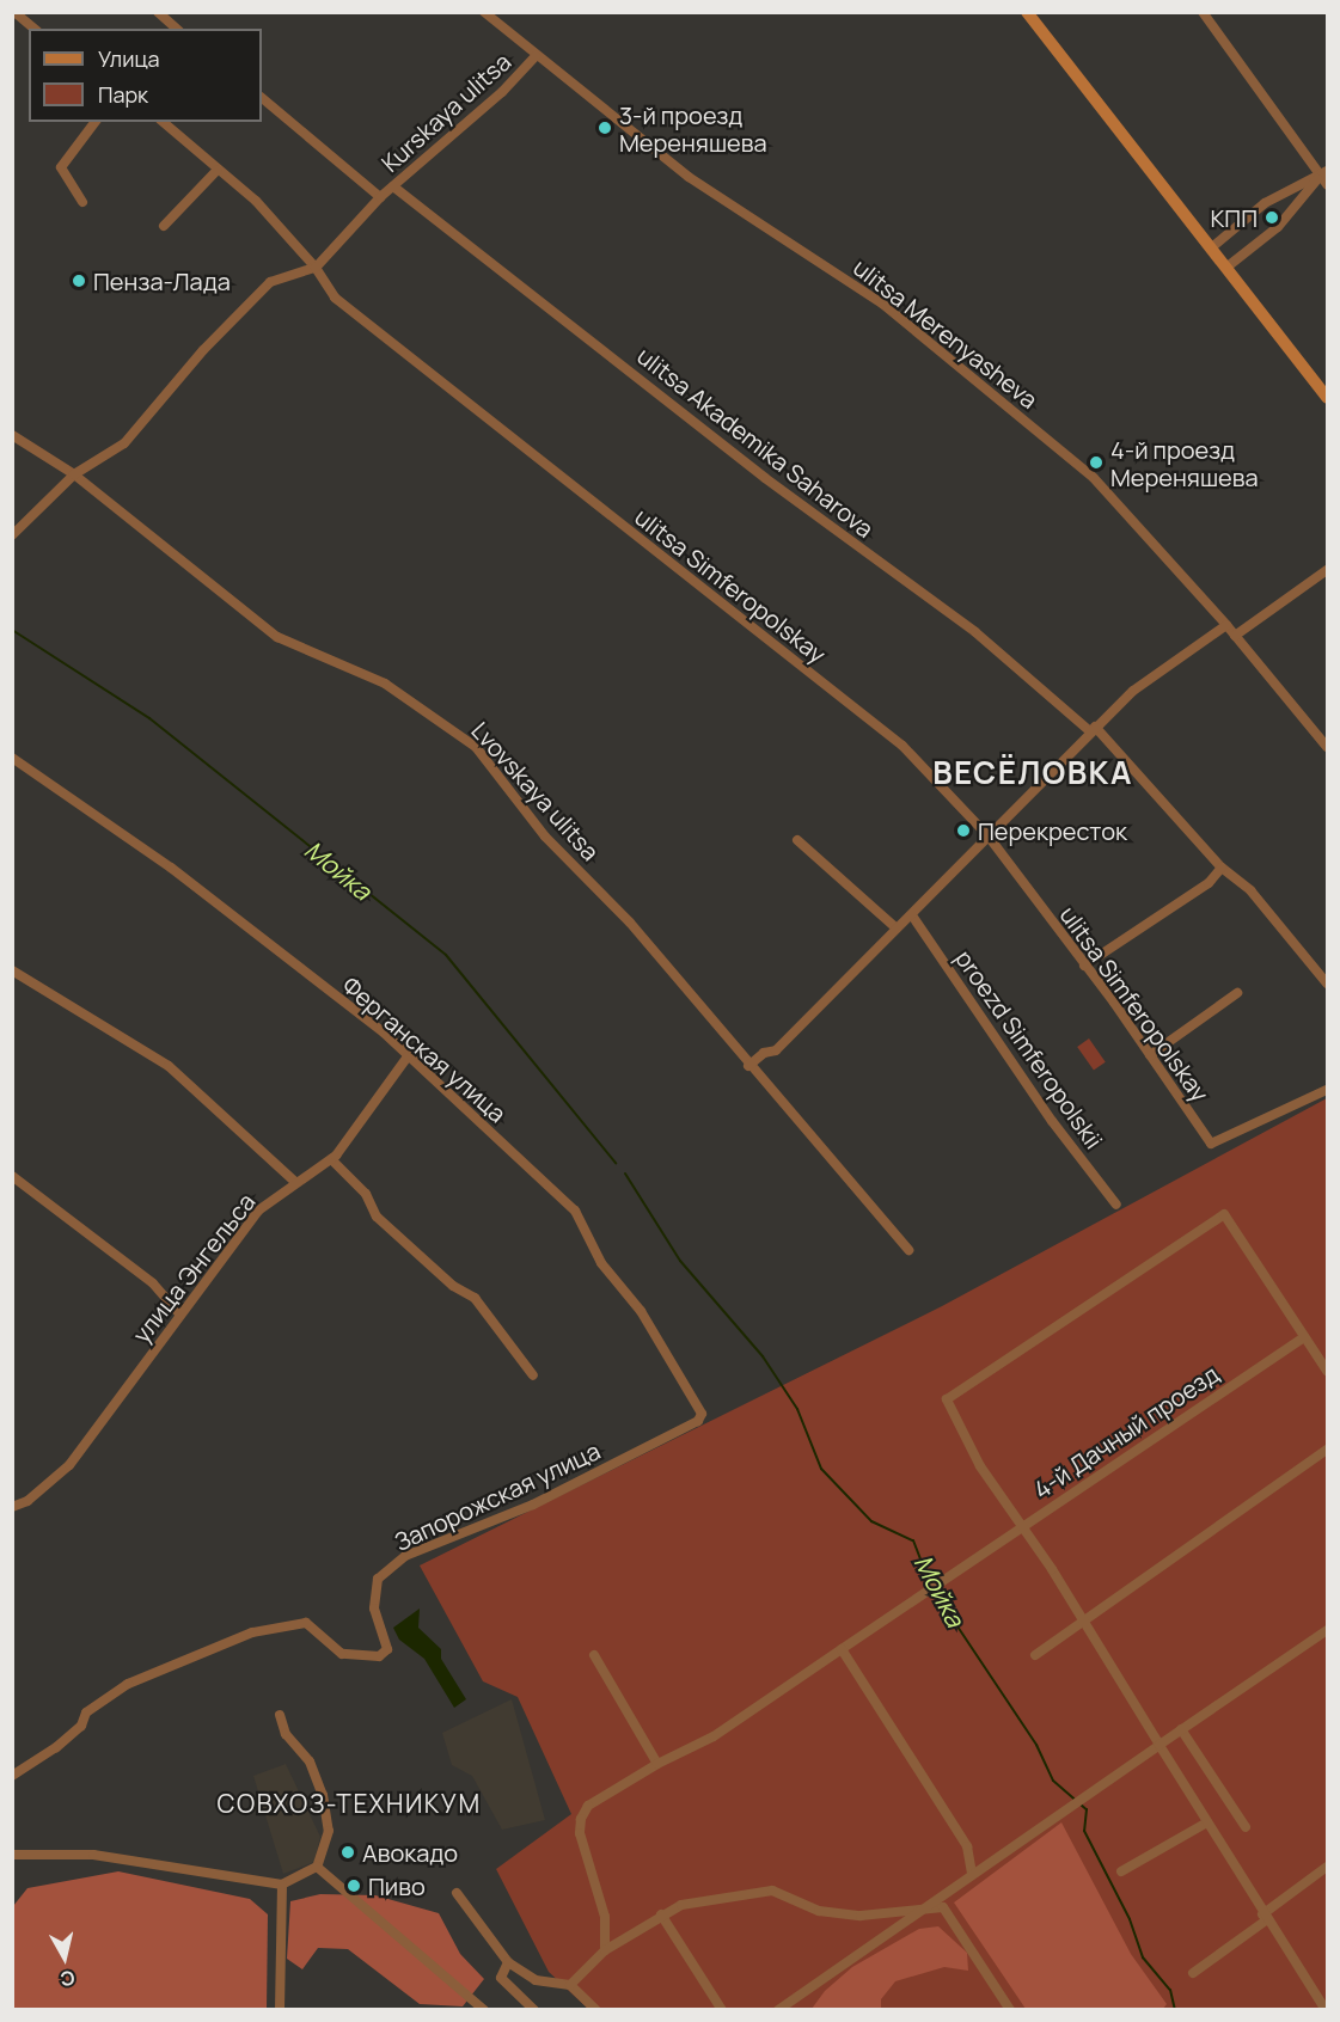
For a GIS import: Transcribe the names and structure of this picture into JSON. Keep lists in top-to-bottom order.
{
  "streets": {
    "street": [
      "Kurskaya ulitsa",
      "ulitsa Merenyasheva",
      "ulitsa Akademika Saharova",
      "ulitsa Simferopolskay",
      "Lvovskaya ulitsa",
      "Ферганская улица",
      "proezd Simferopolskii",
      "улица Энгельса",
      "4-й Дачный проезд",
      "Запорожская улица"
    ]
  },
  "crossings": [
    ["Kurskaya ulitsa", "ulitsa Merenyasheva"],
    ["Kurskaya ulitsa", "ulitsa Akademika Saharova"],
    ["Kurskaya ulitsa", "ulitsa Simferopolskay"],
    ["Ферганская улица", "улица Энгельса"],
    ["Ферганская улица", "Запорожская улица"]
  ],
  "districts": ["ВЕСЁЛОВКА", "СОВХОЗ-ТЕХНИКУМ"],
  "water": ["Мойка"],
  "places": [
    "3-й проезд Мереняшева",
    "КПП",
    "Пенза-Лада",
    "4-й проезд Мереняшева",
    "Перекресток",
    "Авокадо",
    "Пиво"
  ],
  "legend": ["Улица", "Парк"],
  "north": "bottom"
}
